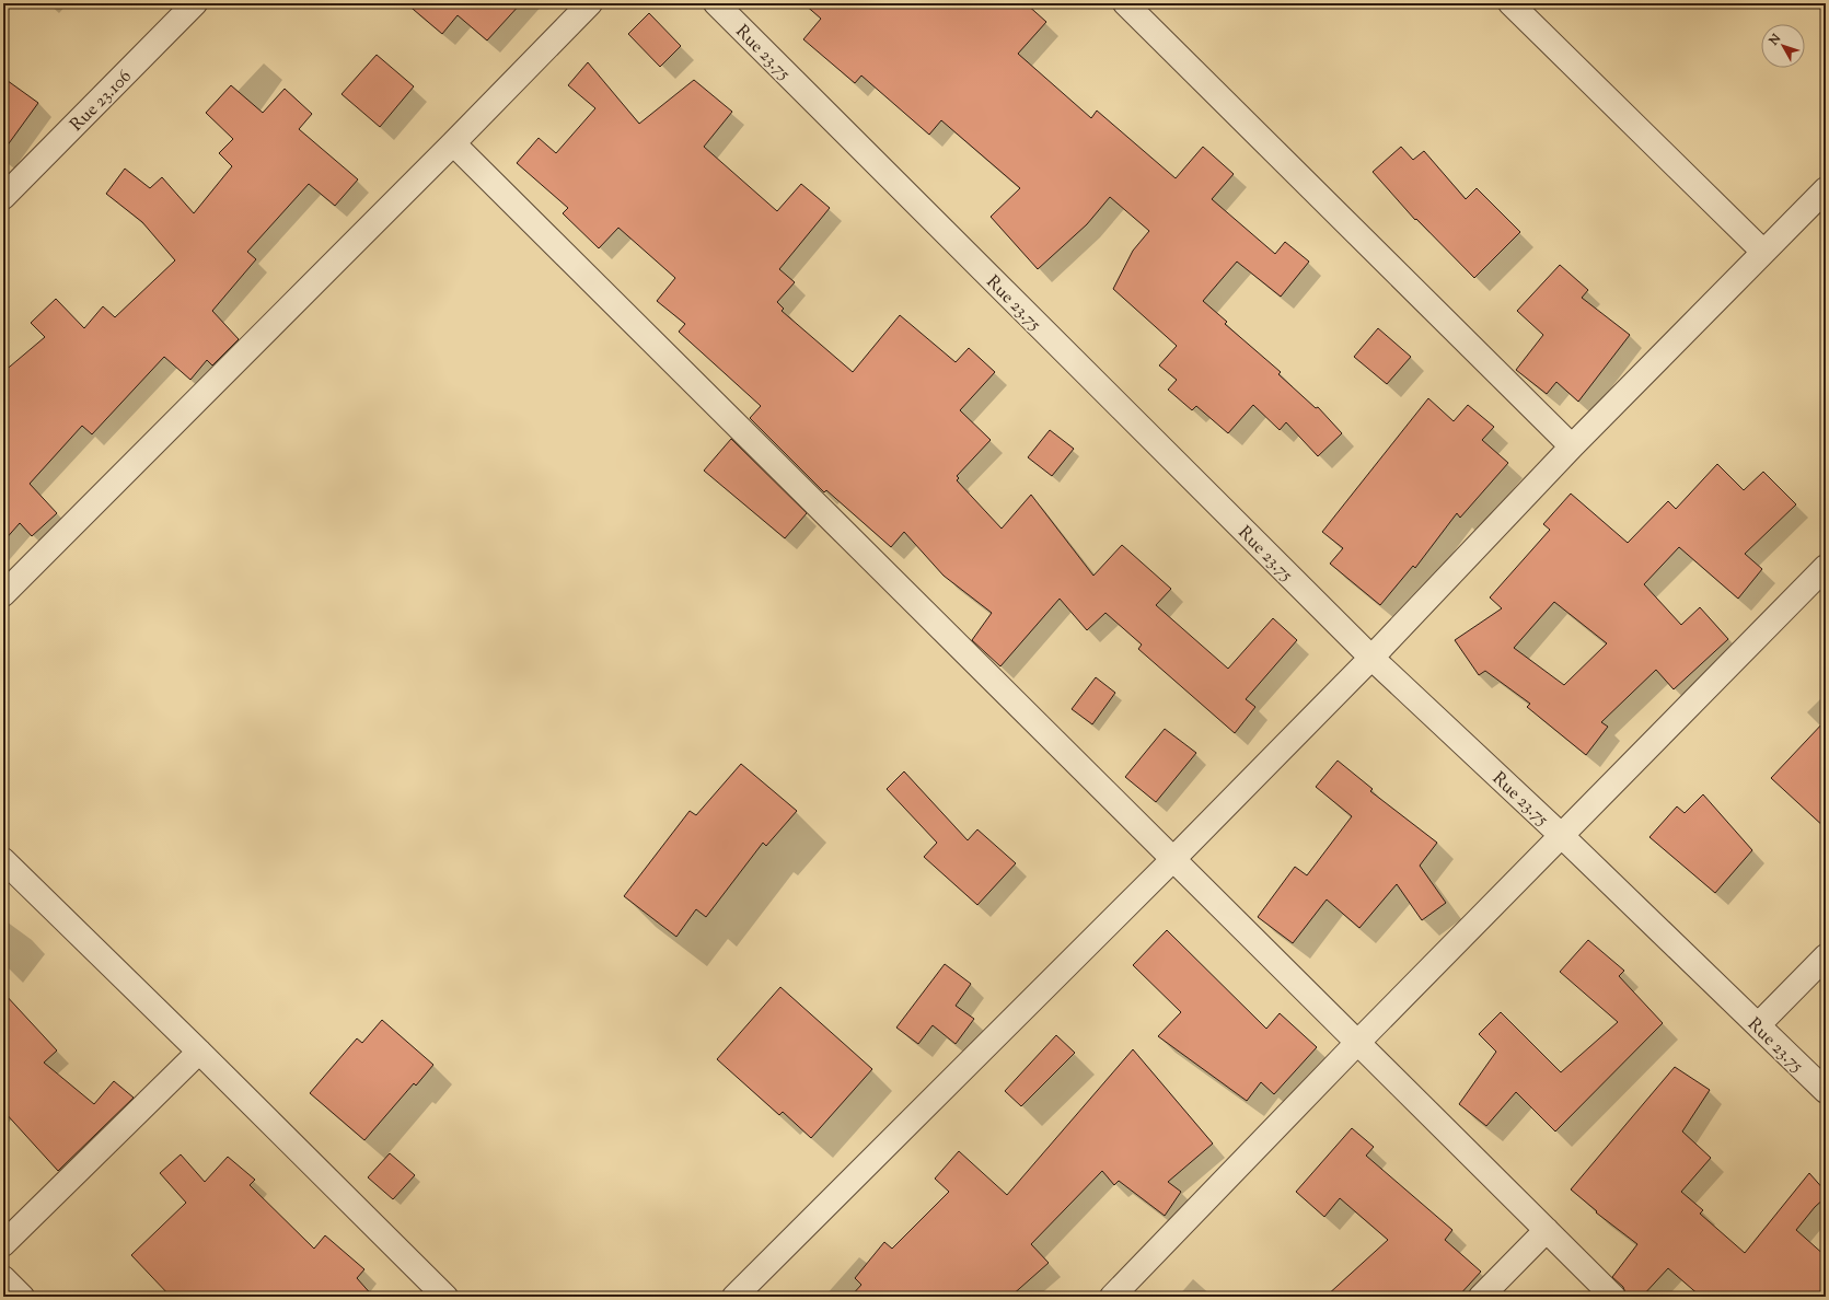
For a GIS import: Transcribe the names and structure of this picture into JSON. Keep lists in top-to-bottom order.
{
  "streets": {
    "street": ["Rue 23.75", "Rue 23.106"]
  },
  "north": "top left"
}
